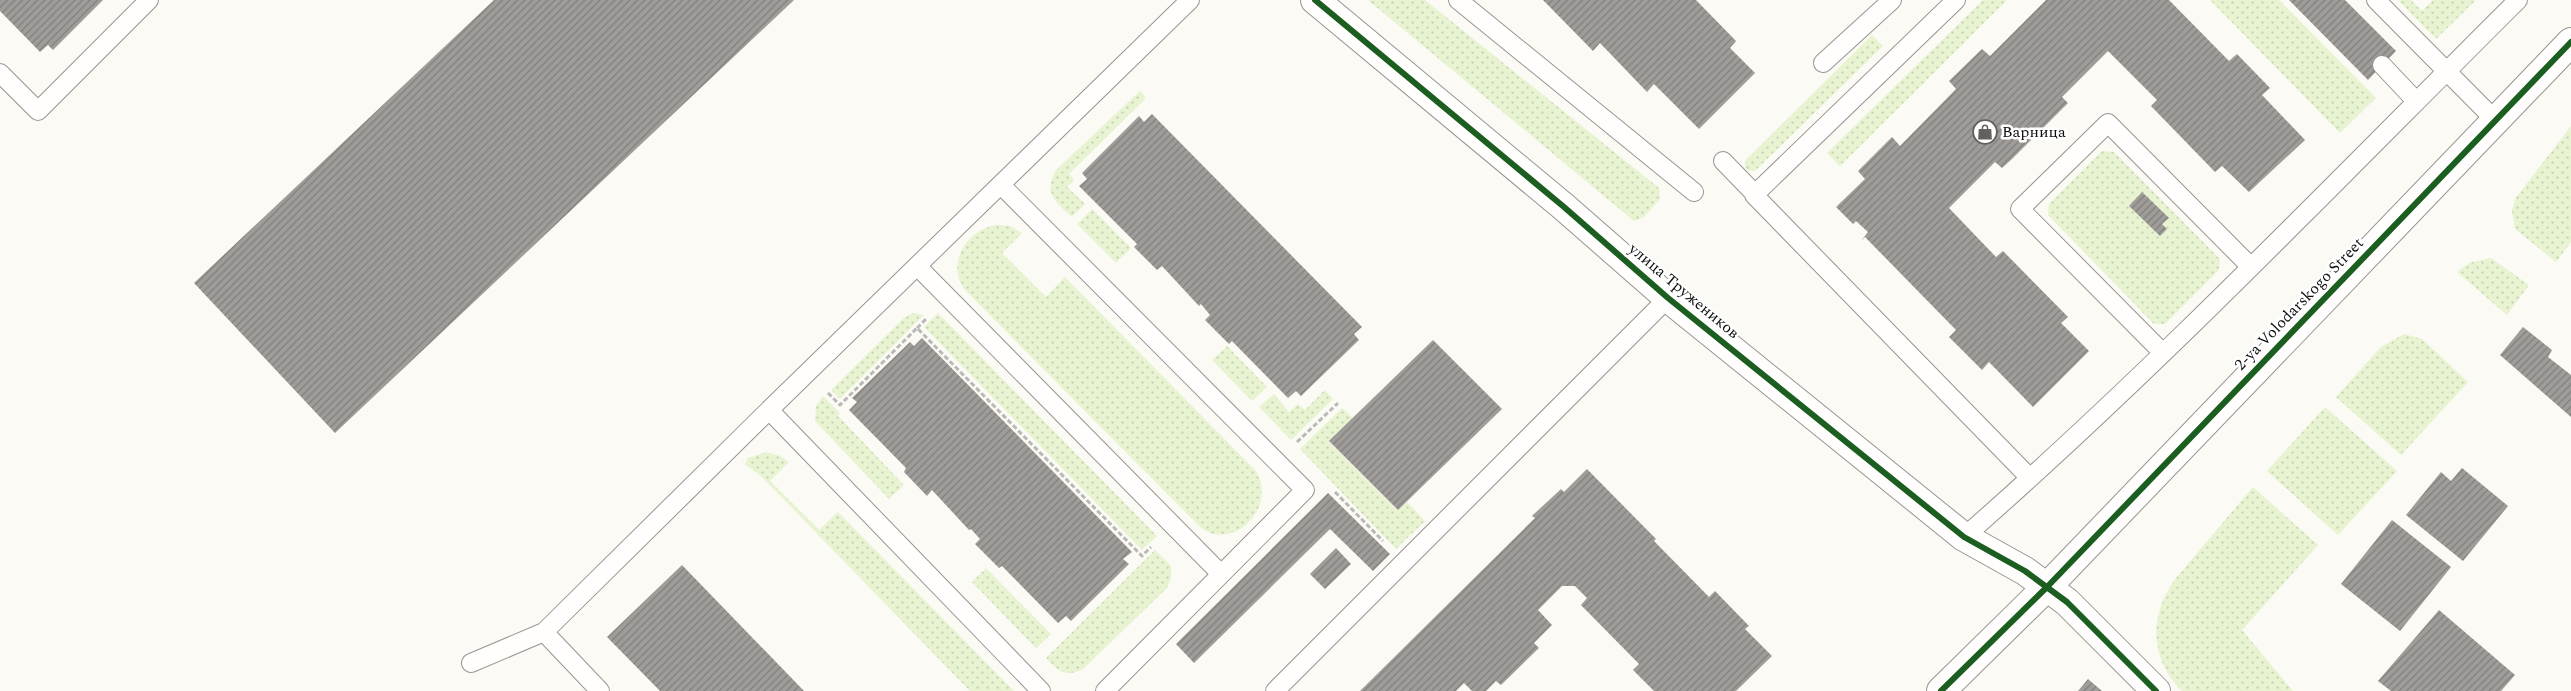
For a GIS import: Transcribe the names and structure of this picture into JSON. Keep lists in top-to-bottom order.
{
  "streets": {
    "street": ["улица Тружеников", "2-ya Volodarskogo Street"]
  },
  "crossings": [
    ["улица Тружеников", "2-ya Volodarskogo Street"]
  ],
  "places": {
    "shop": ["Варница"]
  }
}
